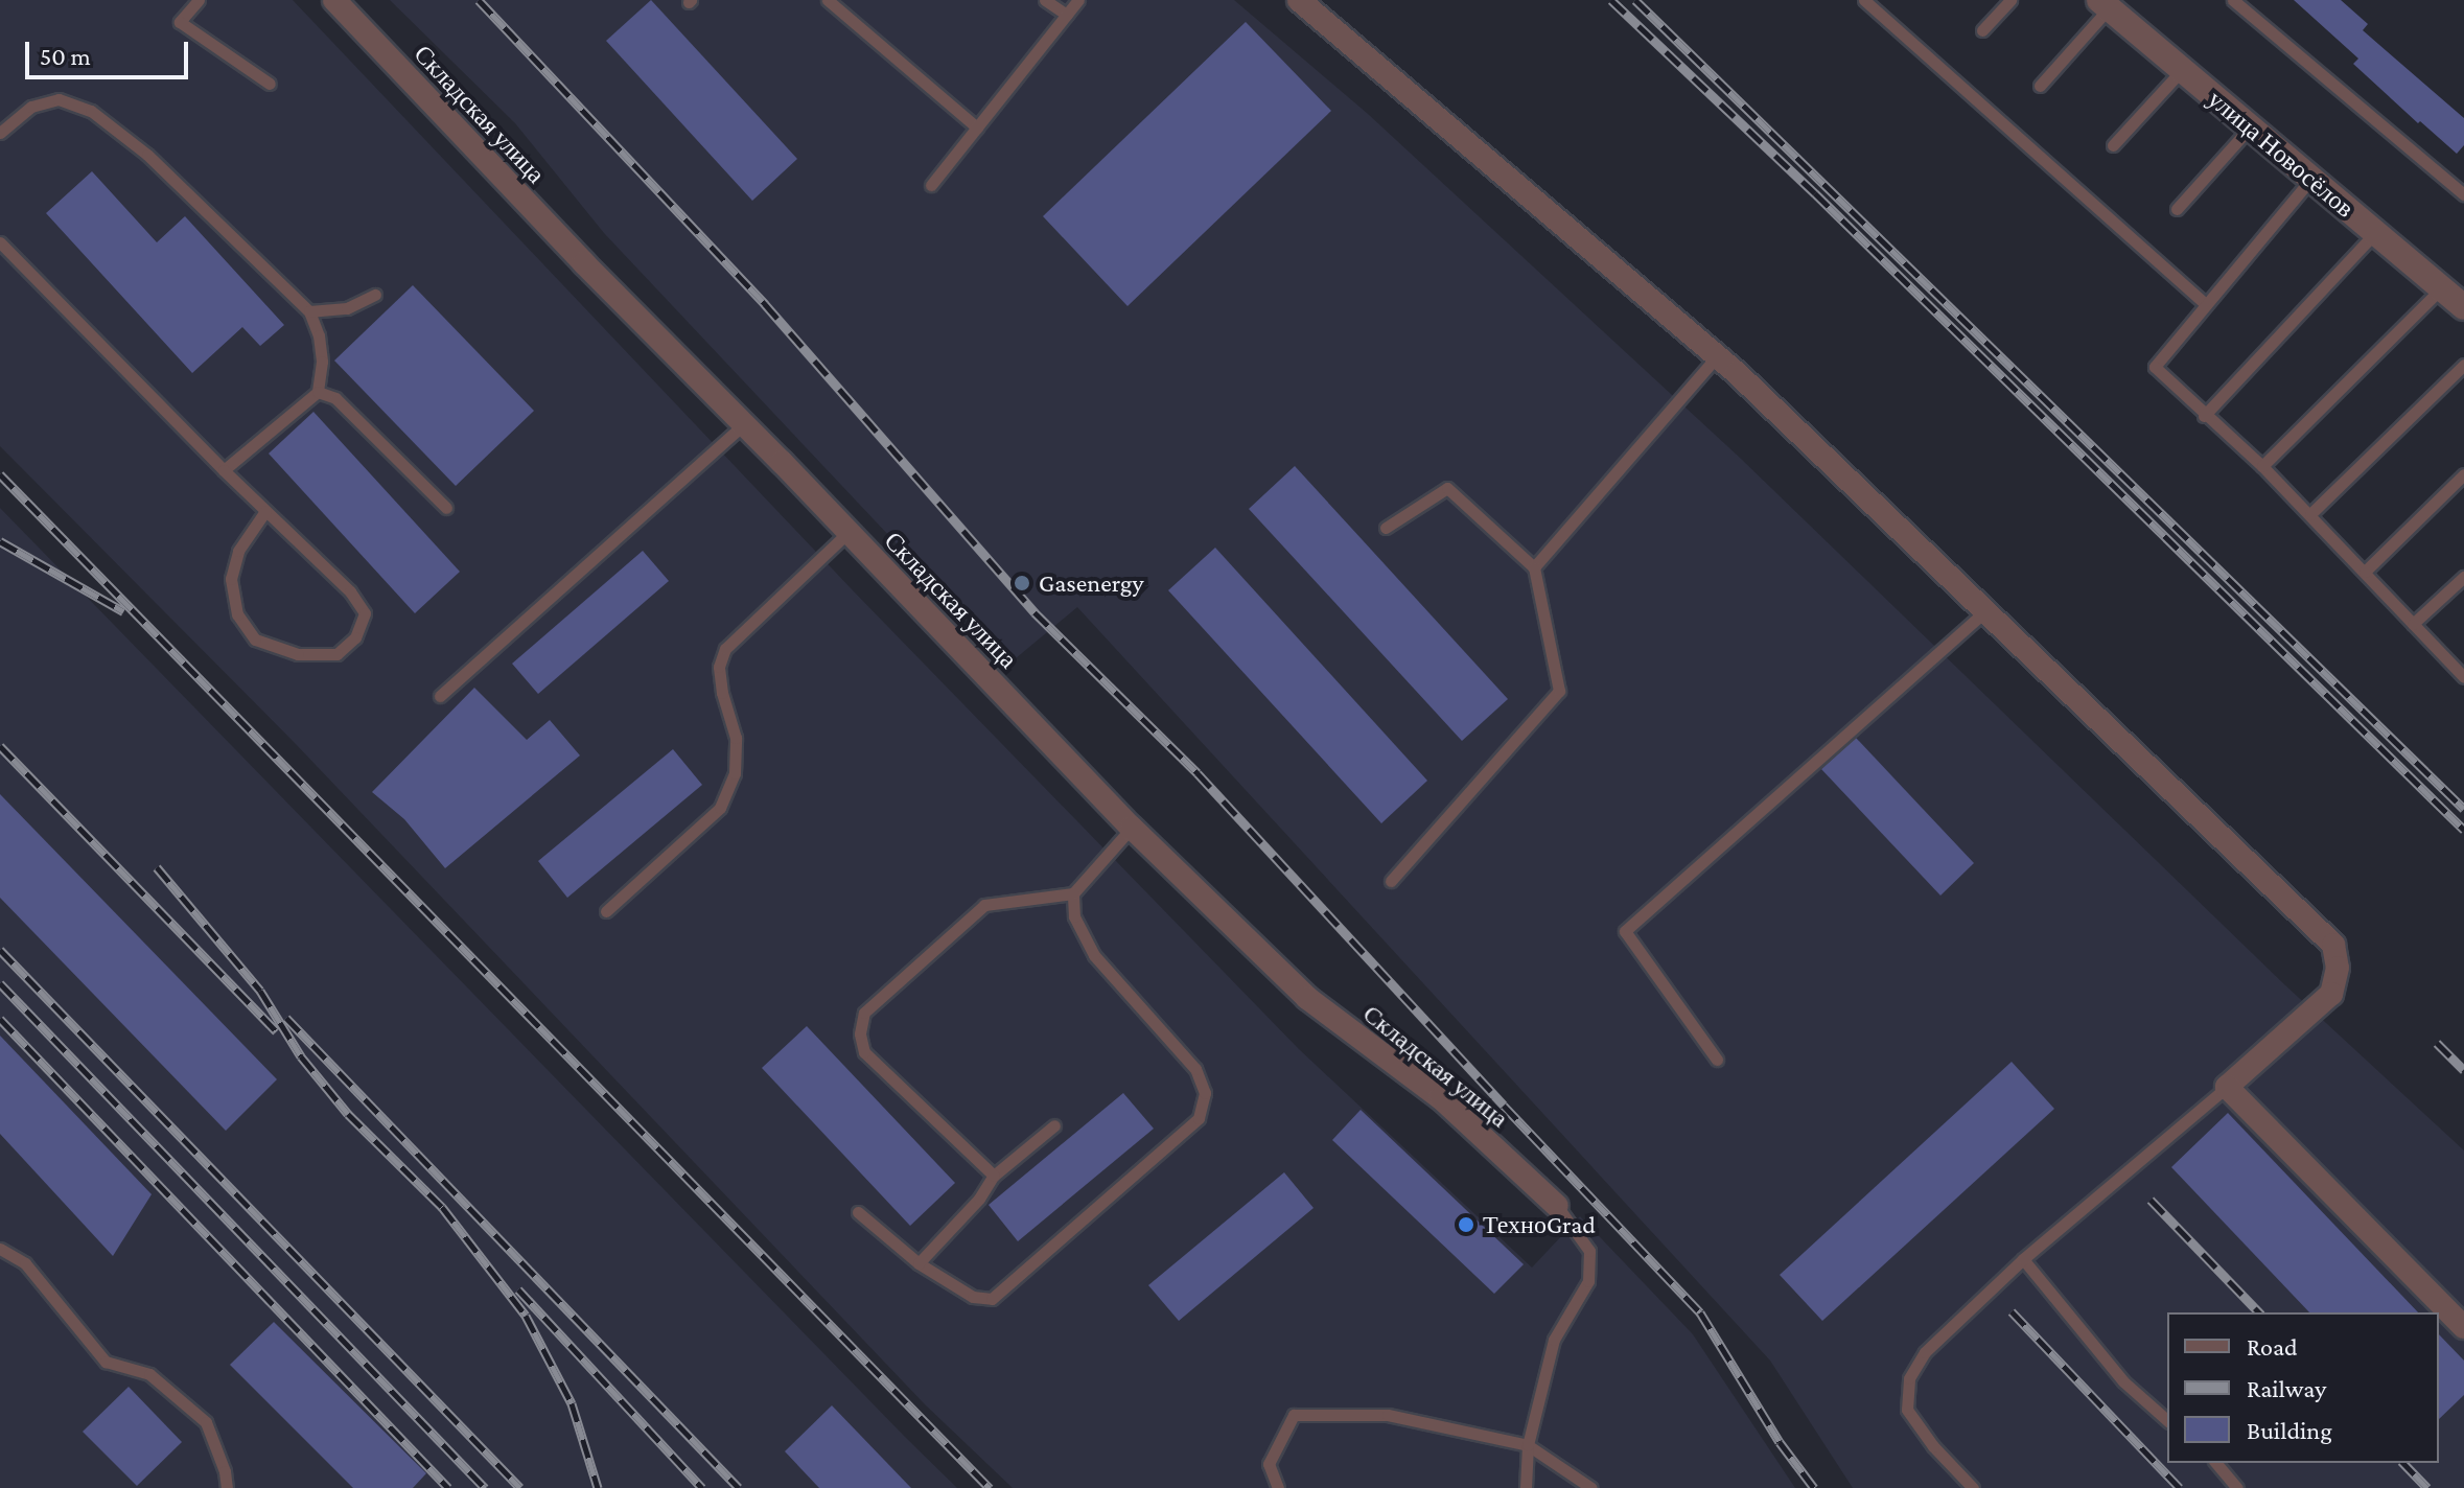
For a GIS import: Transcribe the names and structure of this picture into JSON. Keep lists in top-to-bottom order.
{
  "streets": {
    "street": ["Складская улица", "улица Новосёлов"]
  },
  "places": ["Gasenergy", "ТехноGrad"],
  "legend": ["Road", "Railway", "Building"],
  "scale_bar": "50 m"
}
